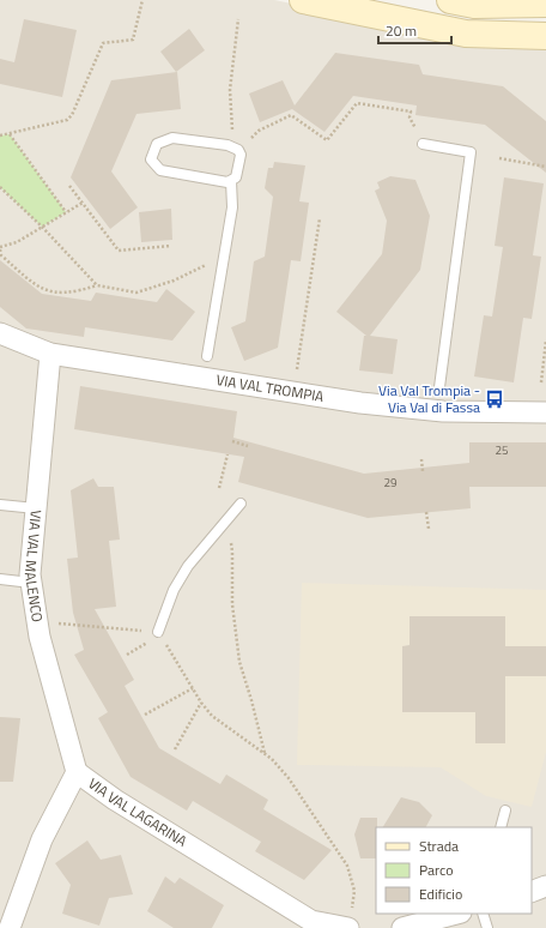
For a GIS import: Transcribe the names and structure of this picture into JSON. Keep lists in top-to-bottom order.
{
  "streets": {
    "street": ["VIA VAL TROMPIA", "VIA VAL MALENCO", "VIA VAL LAGARINA"]
  },
  "crossings": [
    ["VIA VAL TROMPIA", "VIA VAL MALENCO"],
    ["VIA VAL MALENCO", "VIA VAL LAGARINA"]
  ],
  "places": {
    "bus stop": ["Via Val Trompia - Via Val di Fassa"]
  },
  "house_numbers": ["25", "29"],
  "legend": ["Strada", "Parco", "Edificio"],
  "scale_bar": "20 m"
}
